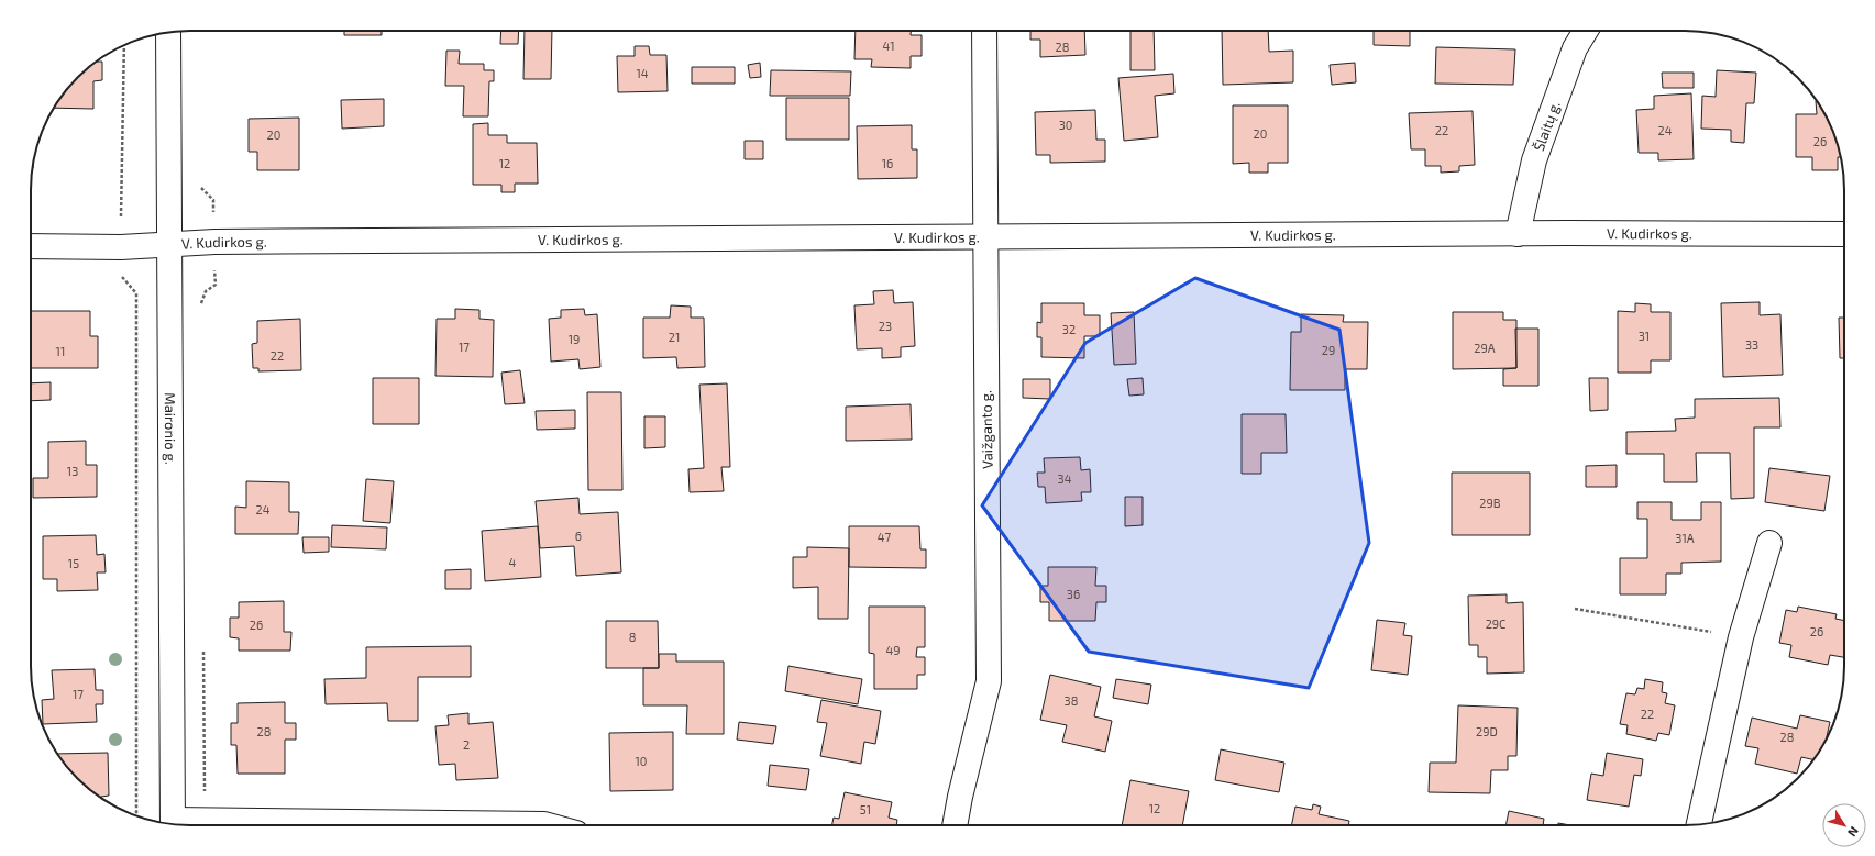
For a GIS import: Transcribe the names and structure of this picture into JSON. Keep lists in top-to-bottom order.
{
  "streets": {
    "street": [
      "Šlaitų g.",
      "V. Kudirkos g.",
      "Maironio g.",
      "Vaižganto g."
    ]
  },
  "crossings": [
    ["Šlaitų g.", "V. Kudirkos g."],
    ["V. Kudirkos g.", "Maironio g."],
    ["V. Kudirkos g.", "Vaižganto g."]
  ],
  "house_numbers": [
    "41",
    "28",
    "14",
    "30",
    "22",
    "24",
    "20",
    "20",
    "26",
    "12",
    "16",
    "23",
    "32",
    "31",
    "21",
    "19",
    "33",
    "17",
    "29A",
    "29",
    "11",
    "22",
    "13",
    "34",
    "29B",
    "24",
    "6",
    "47",
    "31A",
    "4",
    "15",
    "36",
    "29C",
    "26",
    "26",
    "8",
    "49",
    "17",
    "38",
    "22",
    "28",
    "29D",
    "28",
    "2",
    "10",
    "12",
    "51"
  ],
  "north": "bottom right"
}
